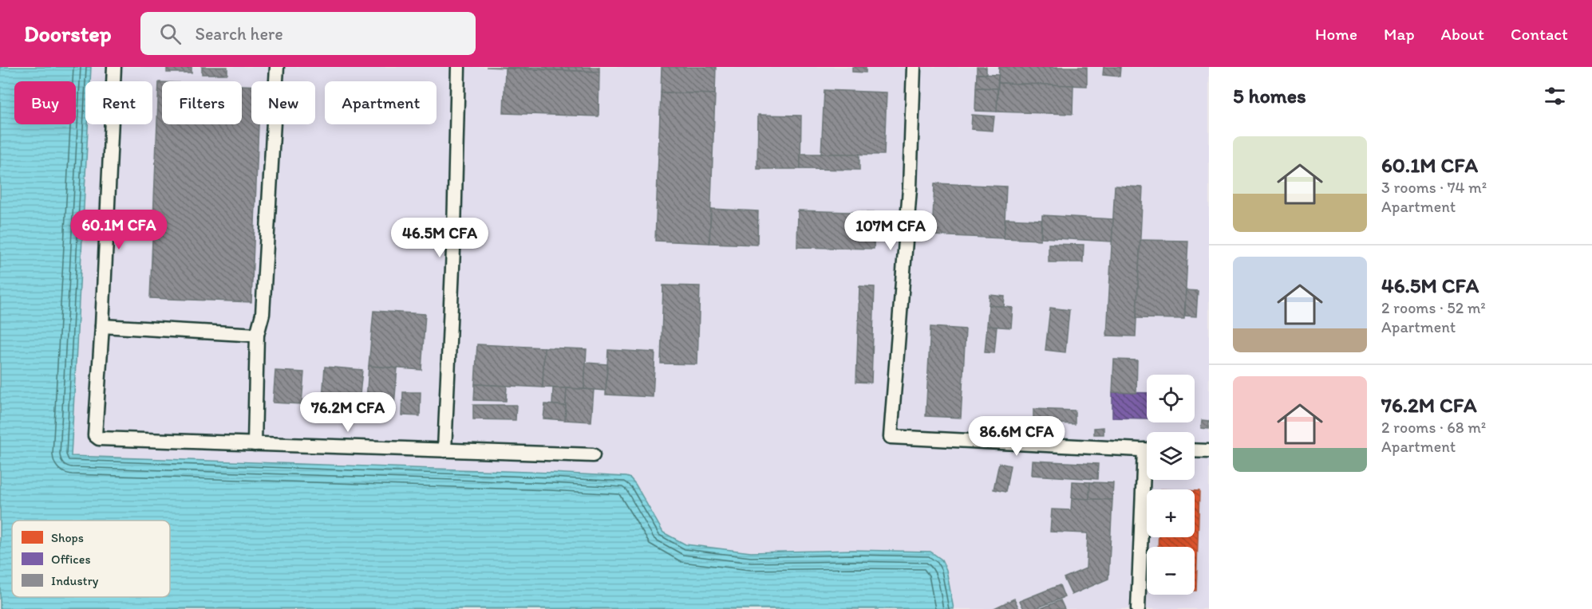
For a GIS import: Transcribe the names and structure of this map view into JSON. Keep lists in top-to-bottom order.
{
  "legend": ["Shops", "Offices", "Industry"],
  "page": {
    "header": "Doorstep",
    "search": "Search here",
    "nav": [
      "Home",
      "Map",
      "About",
      "Contact"
    ],
    "heading": "5 homes",
    "chip": [
      "Buy",
      "Rent",
      "Filters",
      "New",
      "Apartment"
    ],
    "list": [
      {
        "name": "60.1M CFA",
        "note": "3 rooms · 74 m² · Apartment"
      },
      {
        "name": "46.5M CFA",
        "note": "2 rooms · 52 m² · Apartment"
      },
      {
        "name": "76.2M CFA",
        "note": "2 rooms · 68 m² · Apartment"
      }
    ],
    "price": [
      "60.1M CFA",
      "107M CFA",
      "46.5M CFA",
      "76.2M CFA",
      "86.6M CFA"
    ],
    "map_buttons": ["+", "−"]
  }
}
